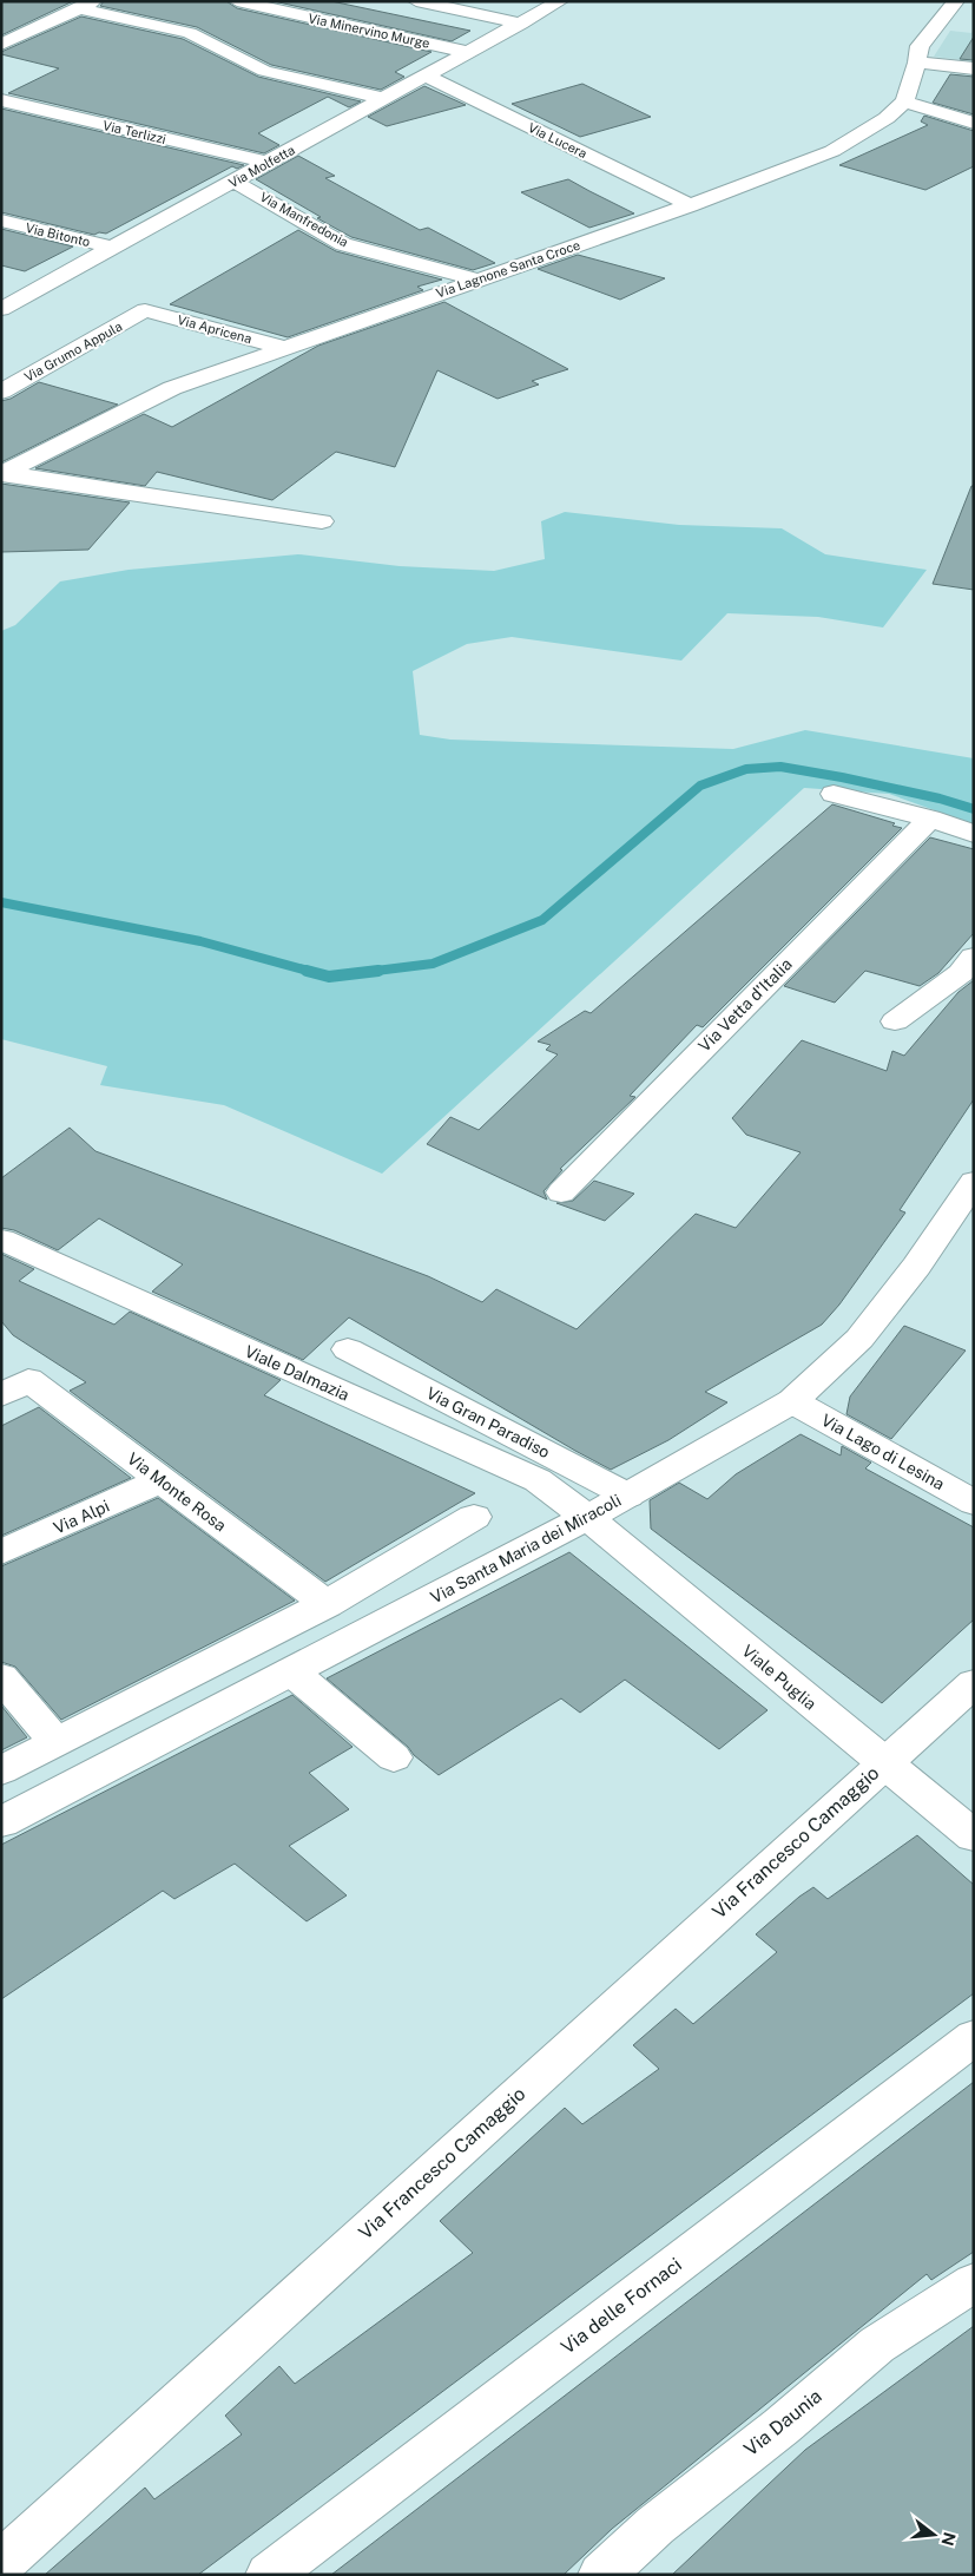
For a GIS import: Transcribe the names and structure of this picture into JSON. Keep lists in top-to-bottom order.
{
  "streets": {
    "street": [
      "Via Minervino Murge",
      "Via Terlizzi",
      "Via Lucera",
      "Via Molfetta",
      "Via Manfredonia",
      "Via Bitonto",
      "Via Lagnone Santa Croce",
      "Via Apricena",
      "Via Grumo Appula",
      "Via Vetta d'Italia",
      "Viale Dalmazia",
      "Via Gran Paradiso",
      "Via Lago di Lesina",
      "Via Monte Rosa",
      "Via Alpi",
      "Via Santa Maria dei Miracoli",
      "Viale Puglia",
      "Via Francesco Camaggio",
      "Via delle Fornaci",
      "Via Daunia"
    ]
  },
  "crossings": [
    ["Via Minervino Murge", "Via Molfetta"],
    ["Via Terlizzi", "Via Molfetta"],
    ["Via Lucera", "Via Molfetta"],
    ["Via Lucera", "Via Lagnone Santa Croce"],
    ["Via Molfetta", "Via Manfredonia"],
    ["Via Molfetta", "Via Bitonto"],
    ["Via Manfredonia", "Via Lagnone Santa Croce"],
    ["Via Lagnone Santa Croce", "Via Apricena"],
    ["Via Apricena", "Via Grumo Appula"],
    ["Viale Dalmazia", "Via Santa Maria dei Miracoli"],
    ["Viale Dalmazia", "Viale Puglia"],
    ["Via Gran Paradiso", "Via Santa Maria dei Miracoli"],
    ["Via Lago di Lesina", "Via Santa Maria dei Miracoli"],
    ["Via Monte Rosa", "Via Alpi"],
    ["Via Santa Maria dei Miracoli", "Viale Puglia"],
    ["Viale Puglia", "Via Francesco Camaggio"]
  ],
  "north": "right"
}
